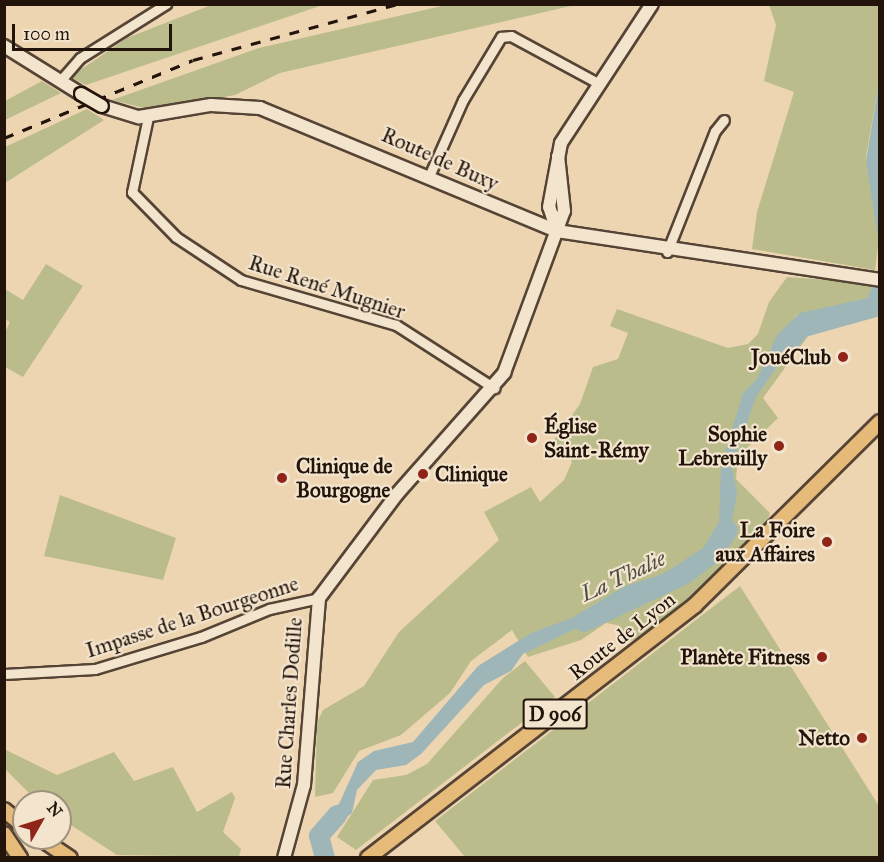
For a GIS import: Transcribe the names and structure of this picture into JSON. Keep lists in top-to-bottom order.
{
  "streets": {
    "main road": [
      "Route de Buxy",
      "Route de Lyon",
      "Rue Charles Dodille",
      "D 906"
    ],
    "street": ["Rue René Mugnier", "Impasse de la Bourgeonne"]
  },
  "crossings": [
    ["Route de Buxy", "Rue René Mugnier"],
    ["Route de Buxy", "Rue Charles Dodille"],
    ["Rue René Mugnier", "Rue Charles Dodille"],
    ["Impasse de la Bourgeonne", "Rue Charles Dodille"]
  ],
  "water": ["La Thalie"],
  "places": [
    "JouéClub",
    "Église Saint-Rémy",
    "Sophie Lebreuilly",
    "Clinique",
    "Clinique de Bourgogne",
    "La Foire aux Affaires",
    "Planète Fitness",
    "Netto"
  ],
  "scale_bar": "100 m",
  "north": "top right"
}
